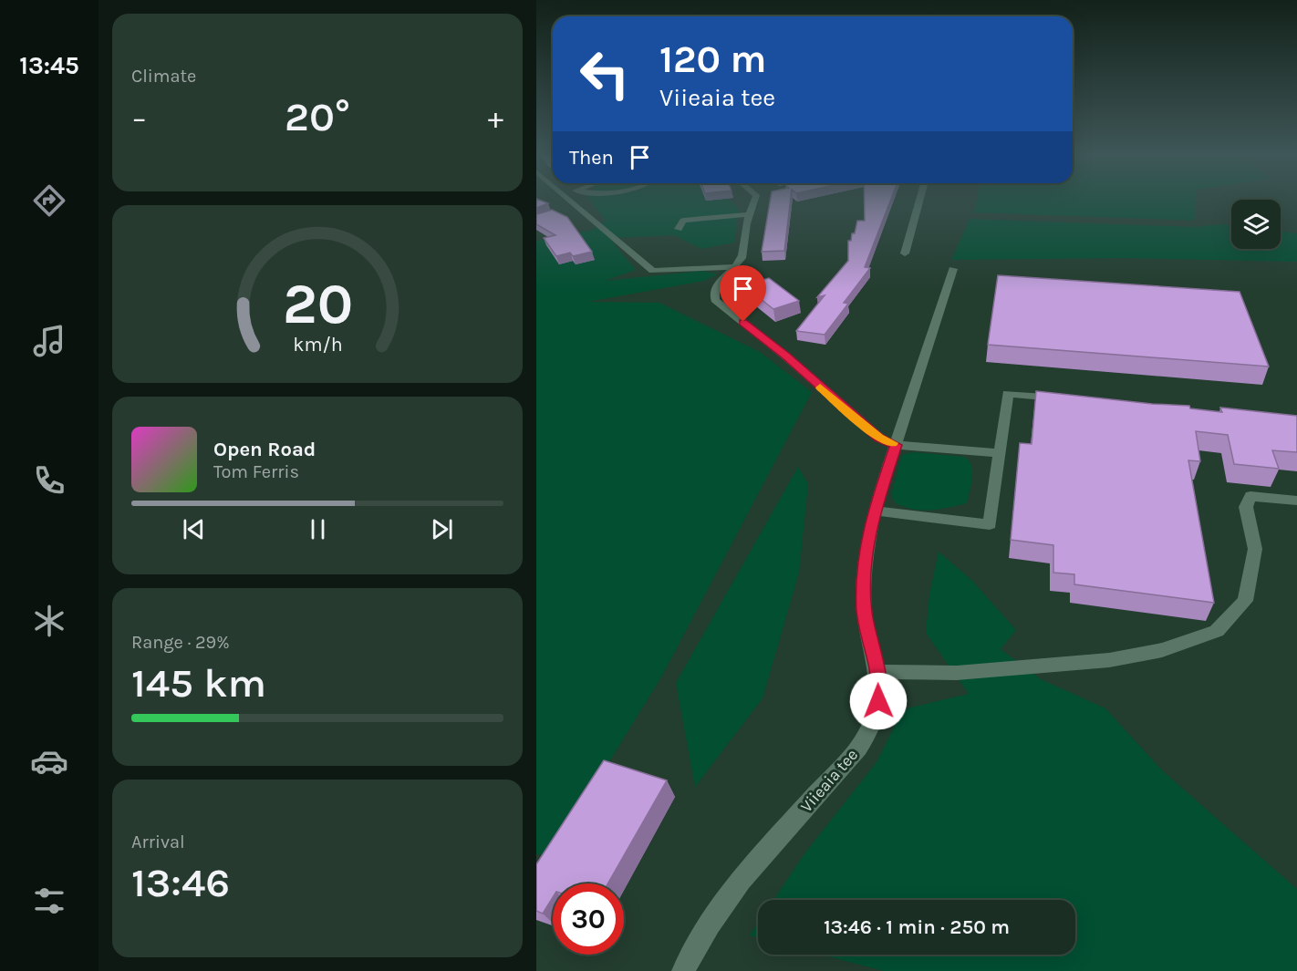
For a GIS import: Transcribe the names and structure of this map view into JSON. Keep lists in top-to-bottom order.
{
  "streets": {
    "street": ["Viieaia tee"]
  },
  "page": {
    "tabs": "13:45",
    "tile": [
      "Climate",
      ["Range · 29%", "145 km"],
      ["Arrival", "13:46"]
    ],
    "turn": ["120 m", "Viieaia tee"],
    "heat": ["−", "20°", "+"],
    "then": "Then",
    "song": ["Open Road", "Tom Ferris"],
    "limit": "30",
    "trip": "13:46 · 1 min · 250 m",
    "gauge": ["20", "km/h"]
  }
}
